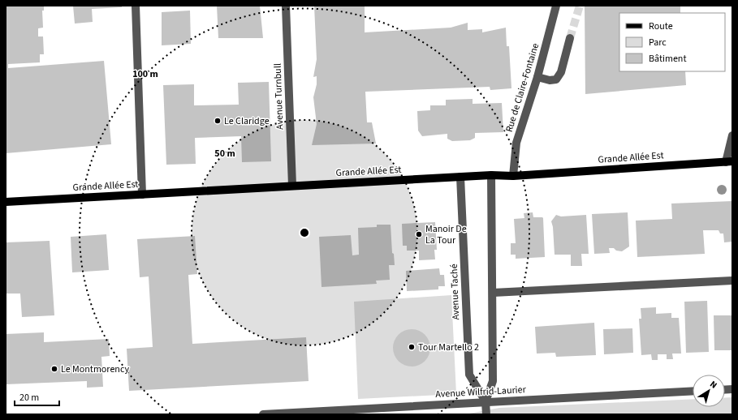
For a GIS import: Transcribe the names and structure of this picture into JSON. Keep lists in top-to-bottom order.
{
  "streets": {
    "main road": ["Grande Allée Est"],
    "street": [
      "Rue de Claire-Fontaine",
      "Avenue Turnbull",
      "Avenue Taché",
      "Avenue Wilfrid-Laurier"
    ]
  },
  "crossings": [
    ["Rue de Claire-Fontaine", "Grande Allée Est"],
    ["Avenue Turnbull", "Grande Allée Est"],
    ["Grande Allée Est", "Avenue Taché"],
    ["Avenue Taché", "Avenue Wilfrid-Laurier"]
  ],
  "places": [
    "Le Claridge",
    "Manoir De La Tour",
    "Tour Martello 2",
    "Le Montmorency"
  ],
  "legend": ["Route", "Parc", "Bâtiment"],
  "scale_bar": "20 m",
  "north": "top right",
  "rings": ["100 m", "50 m"]
}
